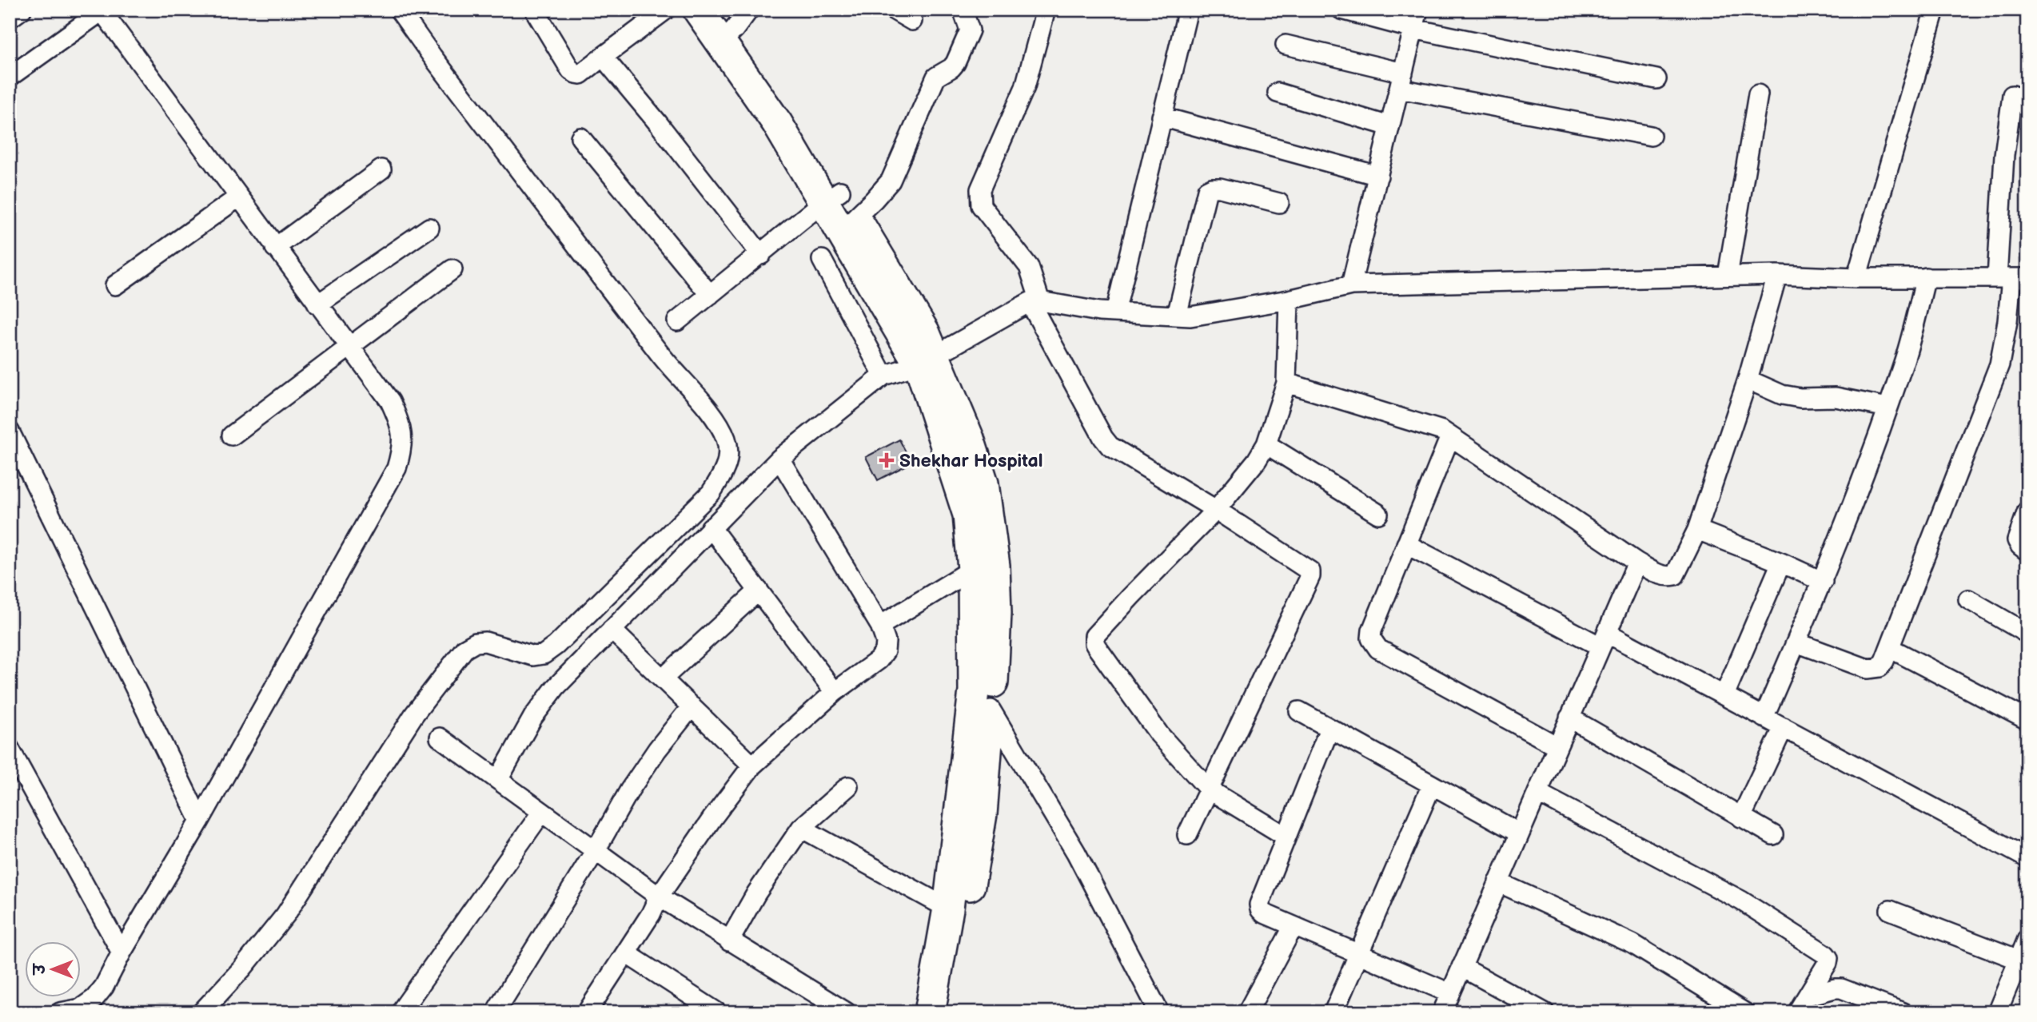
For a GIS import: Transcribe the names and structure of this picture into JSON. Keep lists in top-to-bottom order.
{
  "places": {
    "health": ["Shekhar Hospital"]
  },
  "north": "left"
}
